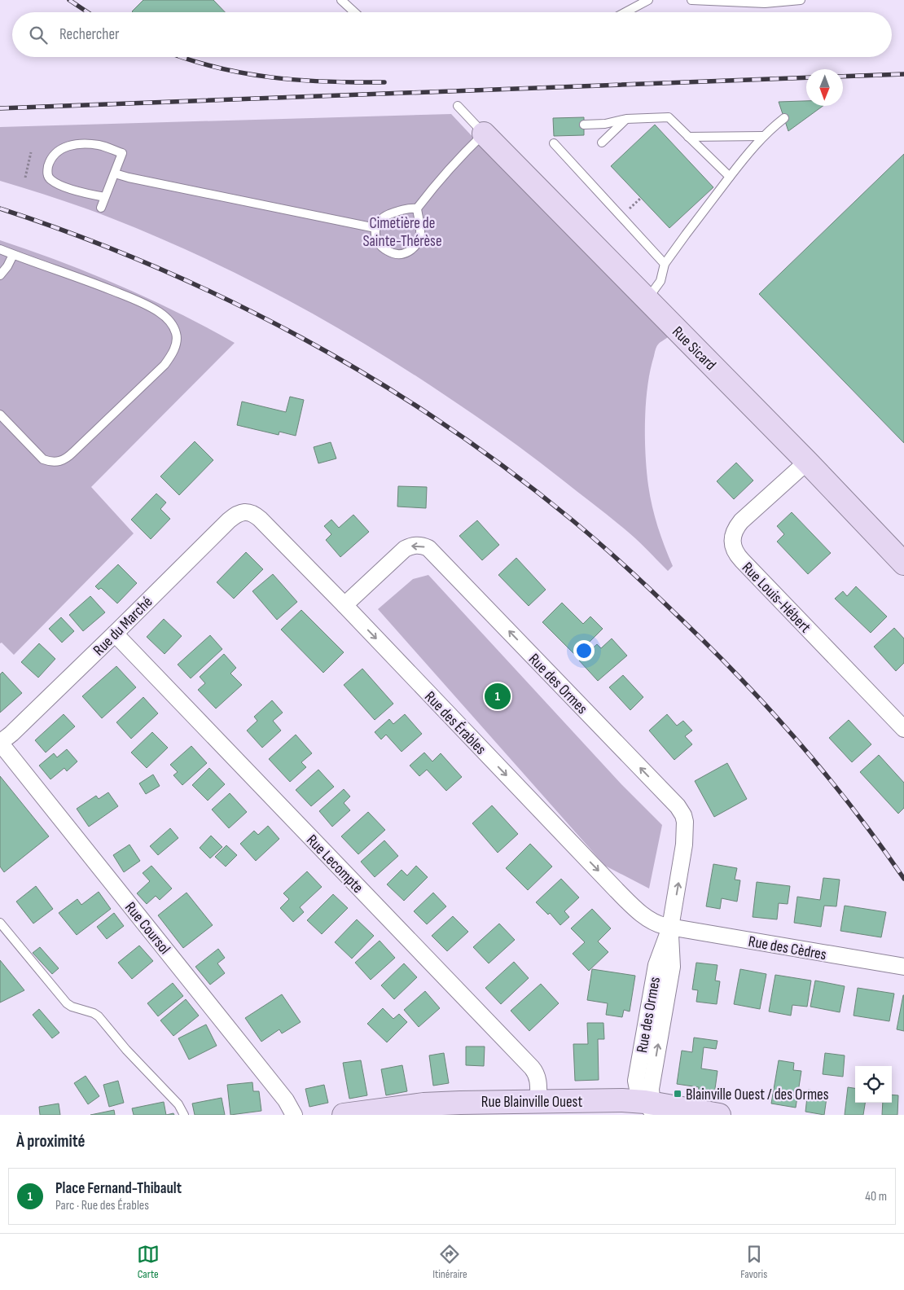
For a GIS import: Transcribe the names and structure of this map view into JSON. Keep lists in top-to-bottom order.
{
  "streets": {
    "street": [
      "Rue Sicard",
      "Rue Louis-Hébert",
      "Rue du Marché",
      "Rue des Ormes",
      "Rue des Érables",
      "Rue Lecompte",
      "Rue Coursol",
      "Rue des Cèdres",
      "Rue Blainville Ouest"
    ]
  },
  "crossings": [
    ["Rue Sicard", "Rue Louis-Hébert"],
    ["Rue du Marché", "Rue des Érables"],
    ["Rue du Marché", "Rue Lecompte"],
    ["Rue du Marché", "Rue Coursol"],
    ["Rue des Ormes", "Rue des Érables"],
    ["Rue des Ormes", "Rue des Cèdres"],
    ["Rue des Ormes", "Rue Blainville Ouest"],
    ["Rue des Érables", "Rue des Cèdres"],
    ["Rue Lecompte", "Rue Blainville Ouest"]
  ],
  "one_way": ["Rue des Érables"],
  "parks": ["Cimetière de Sainte-Thérèse"],
  "places": {
    "transit": ["Blainville Ouest / des Ormes"]
  },
  "north": "bottom",
  "page": {
    "search": "Rechercher",
    "pins": "1",
    "heading": "À proximité",
    "list": [
      {
        "mark": "1",
        "name": "Place Fernand-Thibault",
        "note": "Parc · Rue des Érables",
        "value": "40 m"
      }
    ],
    "nav": ["Carte", "Itinéraire", "Favoris"]
  }
}
